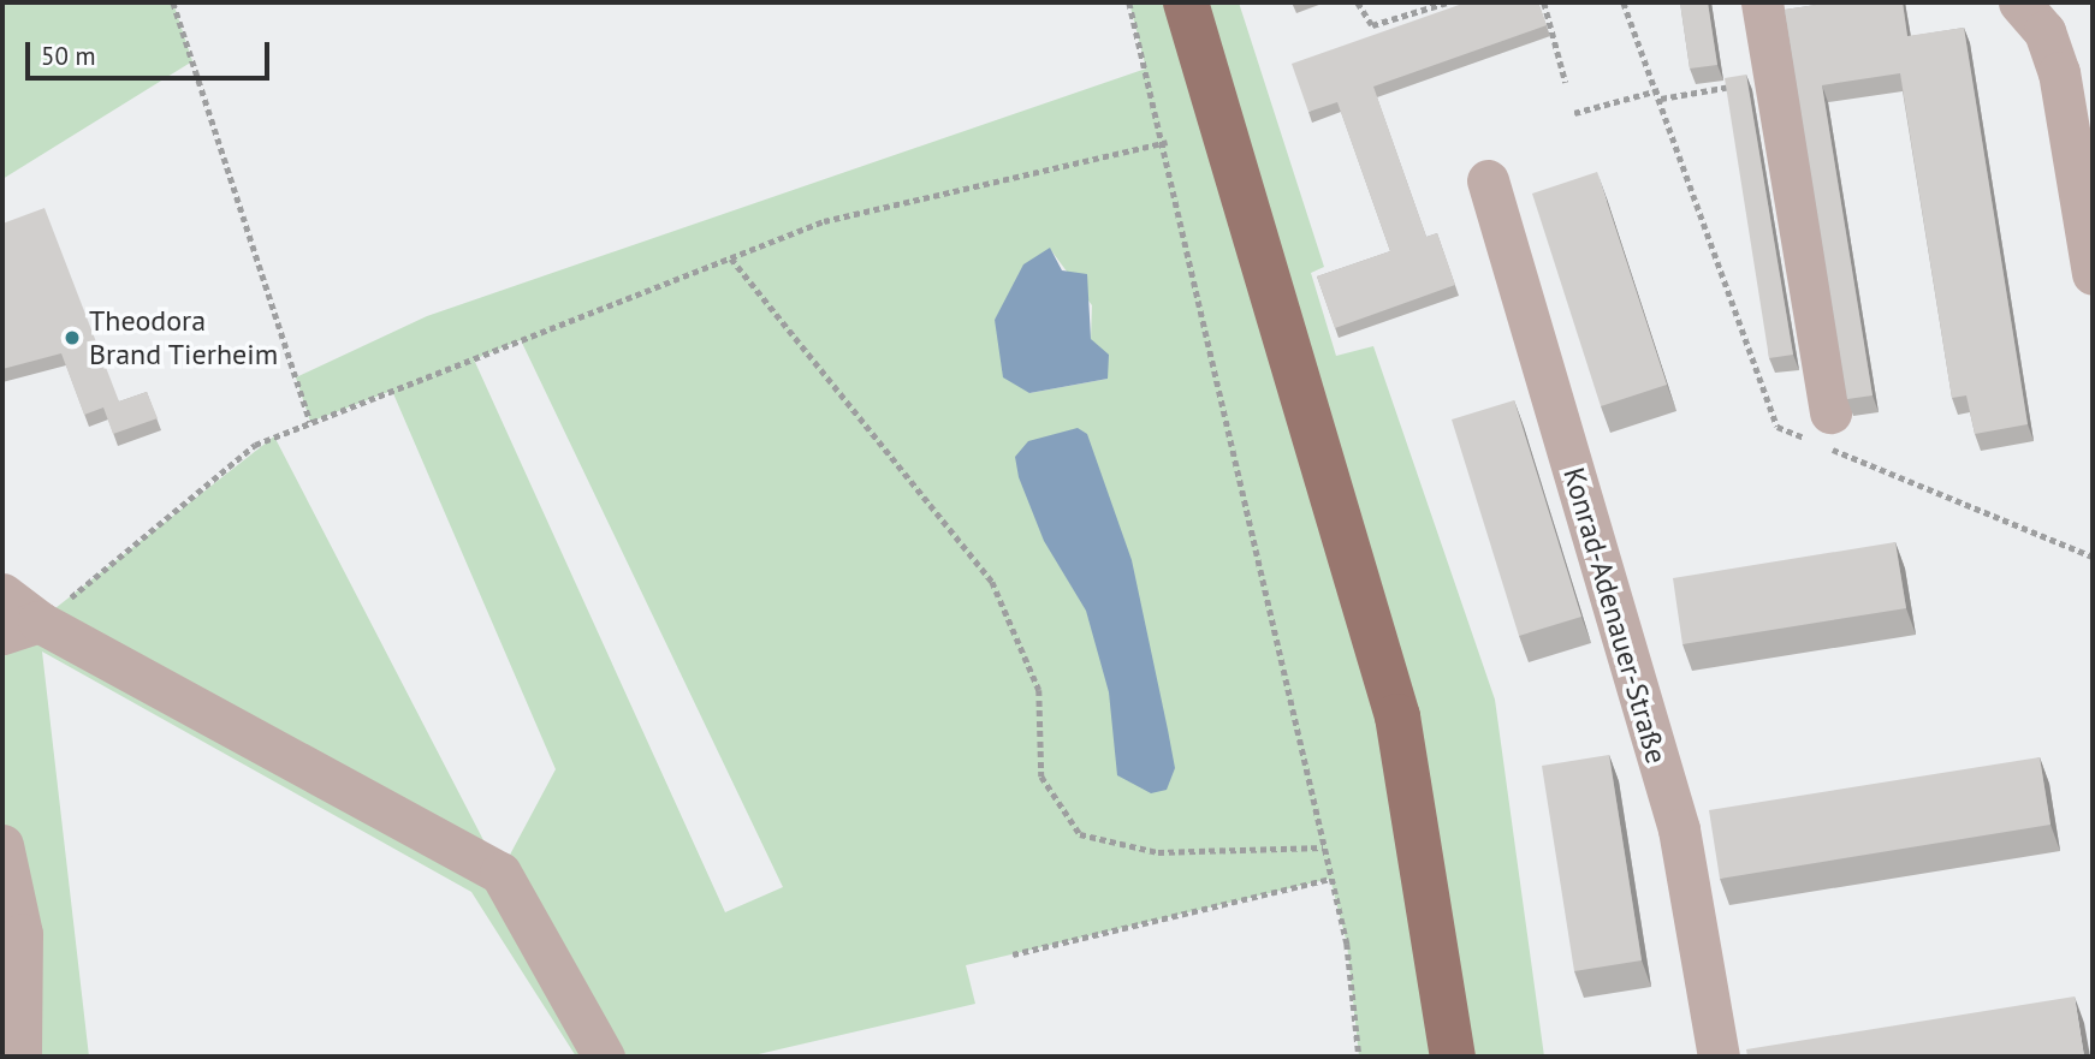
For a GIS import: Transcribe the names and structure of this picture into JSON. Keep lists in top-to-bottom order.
{
  "streets": {
    "street": ["Konrad-Adenauer-Straße"]
  },
  "places": ["Theodora Brand Tierheim"],
  "scale_bar": "50 m"
}
